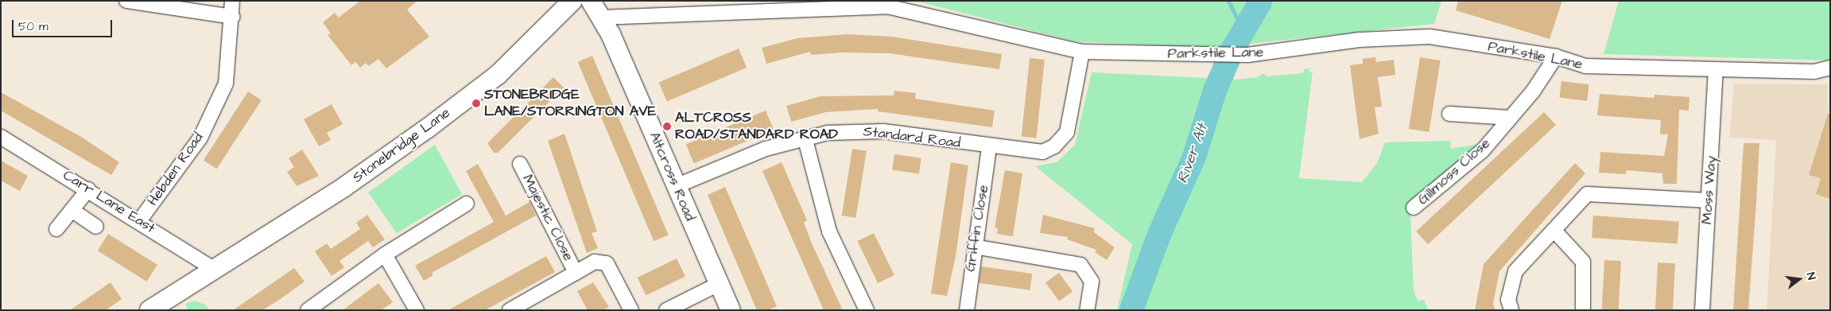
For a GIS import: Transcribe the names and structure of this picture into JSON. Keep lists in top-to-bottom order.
{
  "streets": {
    "street": [
      "Parkstile Lane",
      "Standard Road",
      "Stonebridge Lane",
      "Hebden Road",
      "Gillmoss Close",
      "Altcross Road",
      "Moss Way",
      "Carr Lane East",
      "Majestic Close",
      "Griffin Close"
    ]
  },
  "crossings": [
    ["Parkstile Lane", "Standard Road"],
    ["Parkstile Lane", "Gillmoss Close"],
    ["Parkstile Lane", "Altcross Road"],
    ["Parkstile Lane", "Moss Way"],
    ["Standard Road", "Altcross Road"],
    ["Standard Road", "Griffin Close"],
    ["Stonebridge Lane", "Carr Lane East"],
    ["Hebden Road", "Carr Lane East"]
  ],
  "water": ["River Alt"],
  "places": ["STONEBRIDGE LANE/STORRINGTON AVE", "ALTCROSS ROAD/STANDARD ROAD"],
  "scale_bar": "50 m",
  "north": "right"
}
